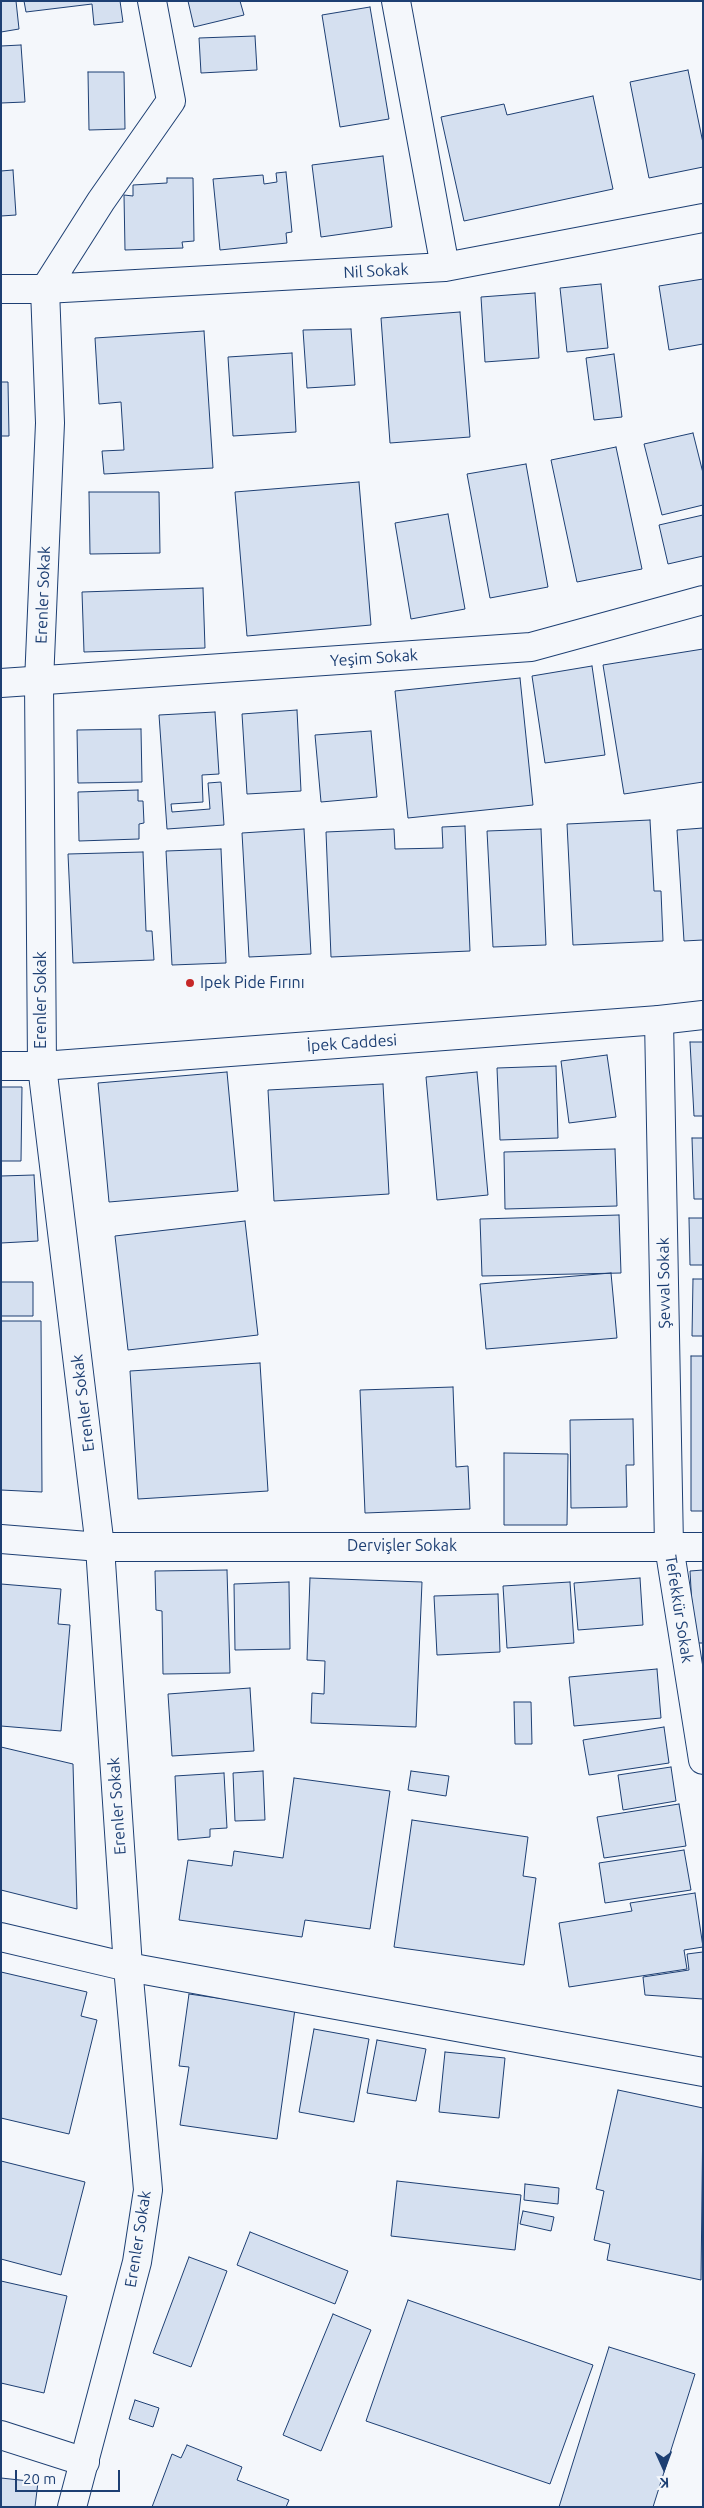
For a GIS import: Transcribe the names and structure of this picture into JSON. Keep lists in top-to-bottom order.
{
  "streets": {
    "street": [
      "Nil Sokak",
      "Erenler Sokak",
      "Yeşim Sokak",
      "İpek Caddesi",
      "Şevval Sokak",
      "Dervişler Sokak",
      "Tefekkür Sokak"
    ]
  },
  "crossings": [
    ["Nil Sokak", "Erenler Sokak"],
    ["Erenler Sokak", "Yeşim Sokak"],
    ["Erenler Sokak", "İpek Caddesi"],
    ["Erenler Sokak", "Dervişler Sokak"],
    ["İpek Caddesi", "Şevval Sokak"],
    ["Şevval Sokak", "Dervişler Sokak"],
    ["Şevval Sokak", "Tefekkür Sokak"],
    ["Dervişler Sokak", "Tefekkür Sokak"]
  ],
  "places": ["Ipek Pide Fırını"],
  "scale_bar": "20 m",
  "north": "bottom"
}
